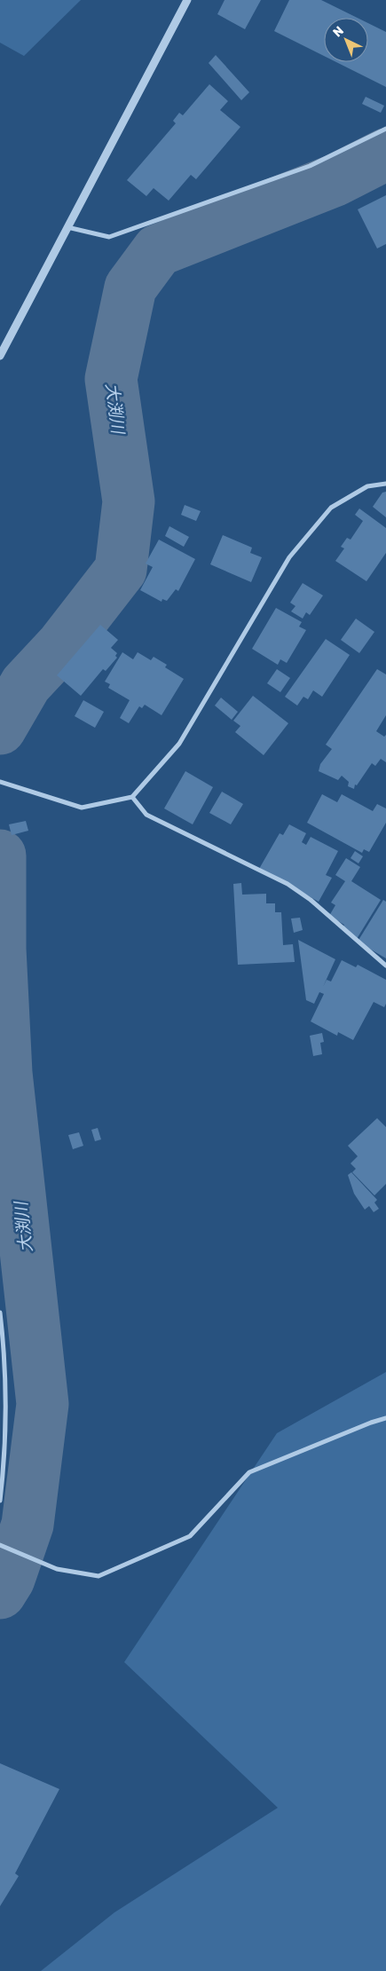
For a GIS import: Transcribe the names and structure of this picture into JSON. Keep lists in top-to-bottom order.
{
  "water": ["大渕川"],
  "north": "top left"
}
